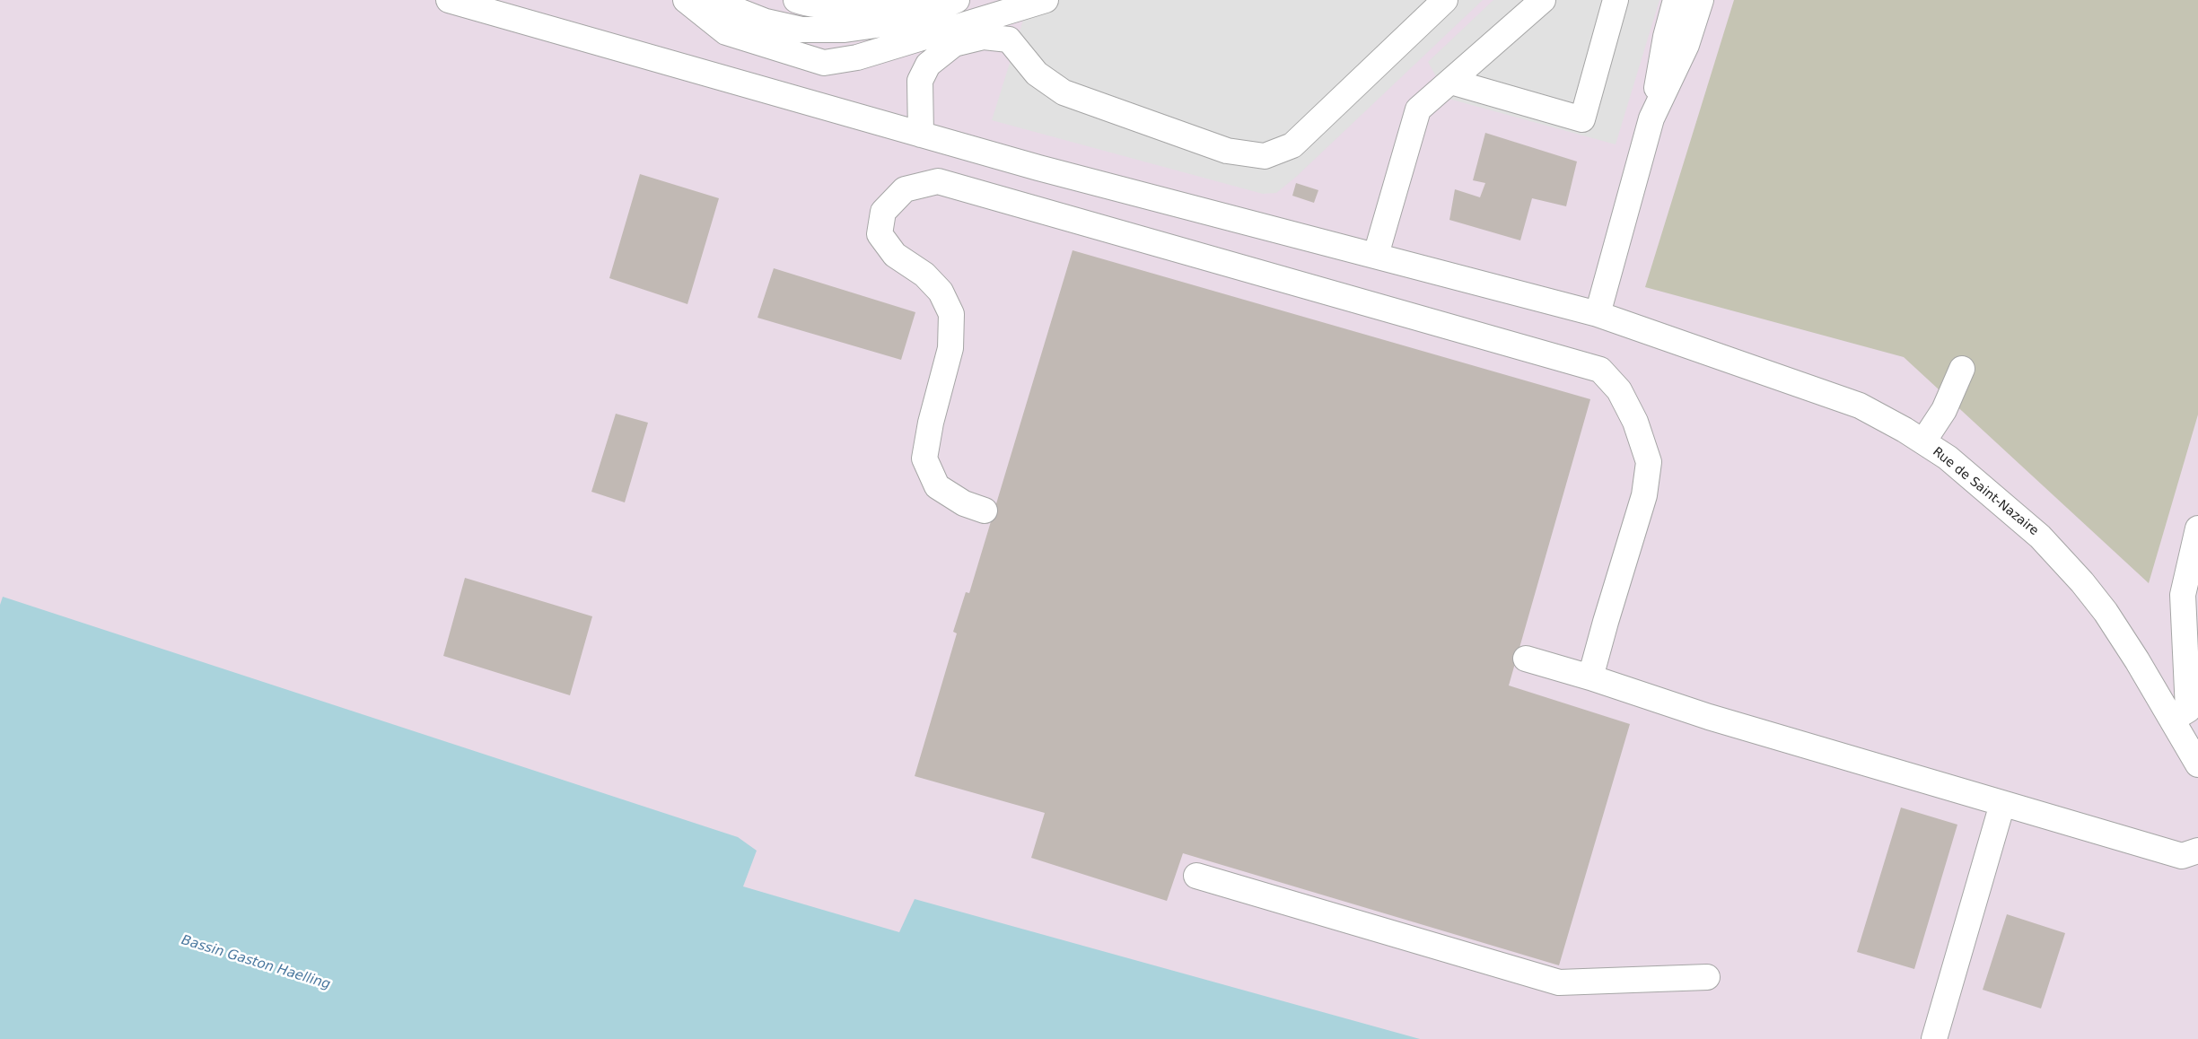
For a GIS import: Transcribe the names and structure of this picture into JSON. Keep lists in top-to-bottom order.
{
  "streets": {
    "street": ["Rue de Saint-Nazaire"]
  },
  "water": ["Bassin Gaston Haelling"]
}
